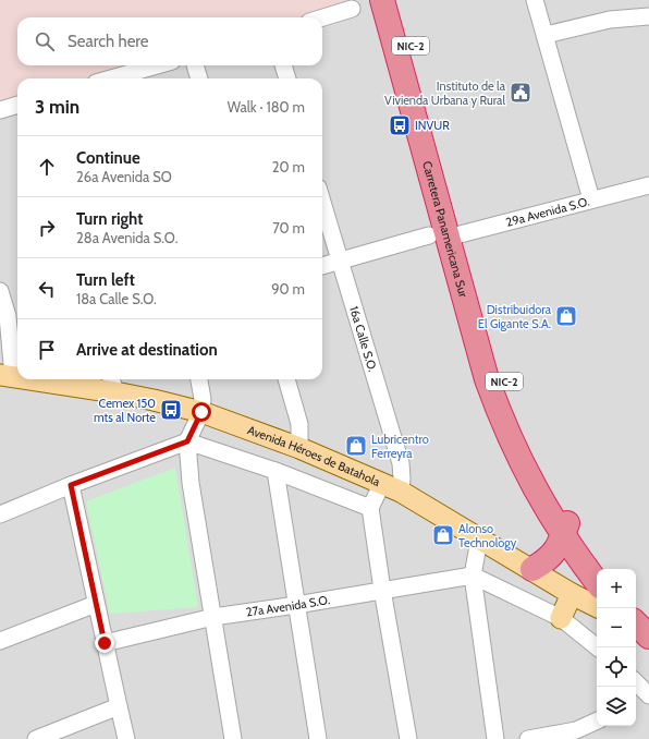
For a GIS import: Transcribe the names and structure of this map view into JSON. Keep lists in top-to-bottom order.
{
  "streets": {
    "highway": ["NIC-2", "Carretera Panamericana Sur"],
    "main road": ["Avenida Héroes de Batahola"],
    "street": ["29a Avenida S.O.", "16a Calle S.O.", "27a Avenida S.O."]
  },
  "crossings": [
    ["29a Avenida S.O.", "Carretera Panamericana Sur"],
    ["29a Avenida S.O.", "16a Calle S.O."],
    ["16a Calle S.O.", "Avenida Héroes de Batahola"]
  ],
  "places": {
    "public building": ["Instituto de la Vivienda Urbana y Rural"],
    "bus stop": ["INVUR", "Cemex 150 mts al Norte"],
    "shop": ["Distribuidora El Gigante S.A.", "Lubricentro Ferreyra", "Alonso Technology"]
  },
  "page": {
    "search": "Search here",
    "heading": ["3 min", "Walk · 180 m"],
    "list": [
      ["Continue", "26a Avenida SO", "20 m"],
      ["Turn right", "28a Avenida S.O.", "70 m"],
      ["Turn left", "18a Calle S.O.", "90 m"],
      "Arrive at destination"
    ],
    "map_buttons": ["+", "−"]
  }
}
